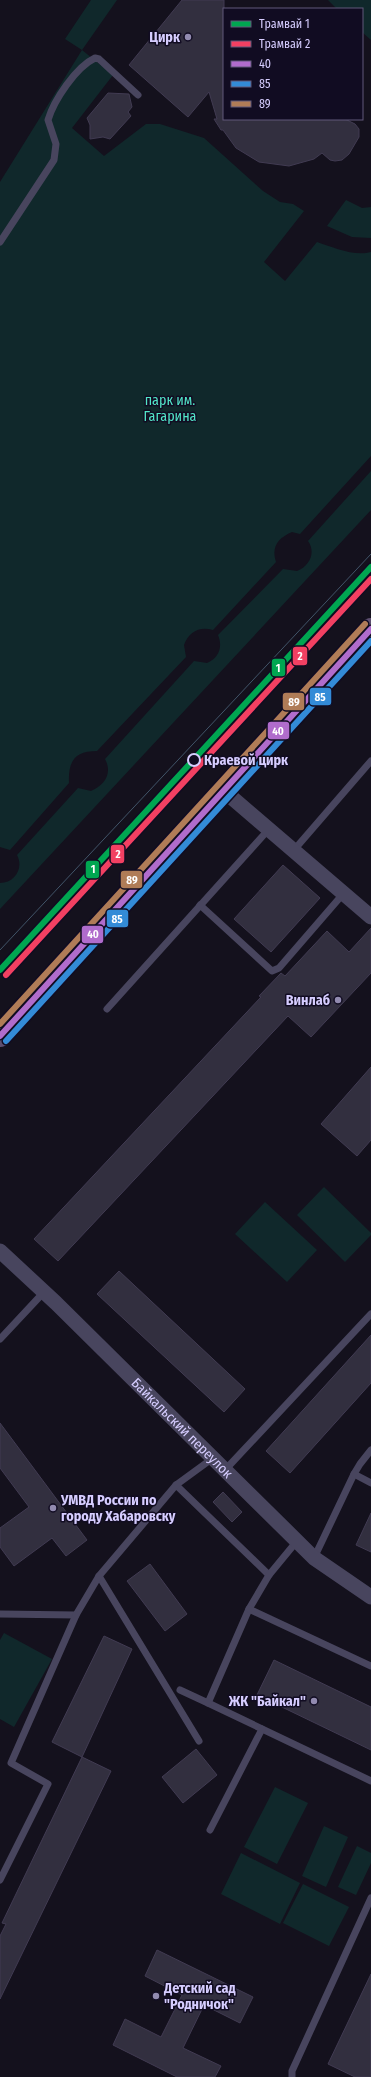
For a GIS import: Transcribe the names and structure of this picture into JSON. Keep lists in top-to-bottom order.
{
  "streets": {
    "street": ["Байкальский переулок"]
  },
  "parks": ["парк им. Гагарина"],
  "places": [
    "Цирк",
    "Краевой цирк",
    "Винлаб",
    "УМВД России по городу Хабаровску",
    "ЖК \"Байкал\"",
    "Детский сад \"Родничок\""
  ],
  "lines": [
    "tram line 1",
    "tram line 2",
    "transit line 89",
    "transit line 40",
    "transit line 85"
  ],
  "legend": [
    "Трамвай 1",
    "Трамвай 2",
    "40",
    "85",
    "89"
  ]
}
